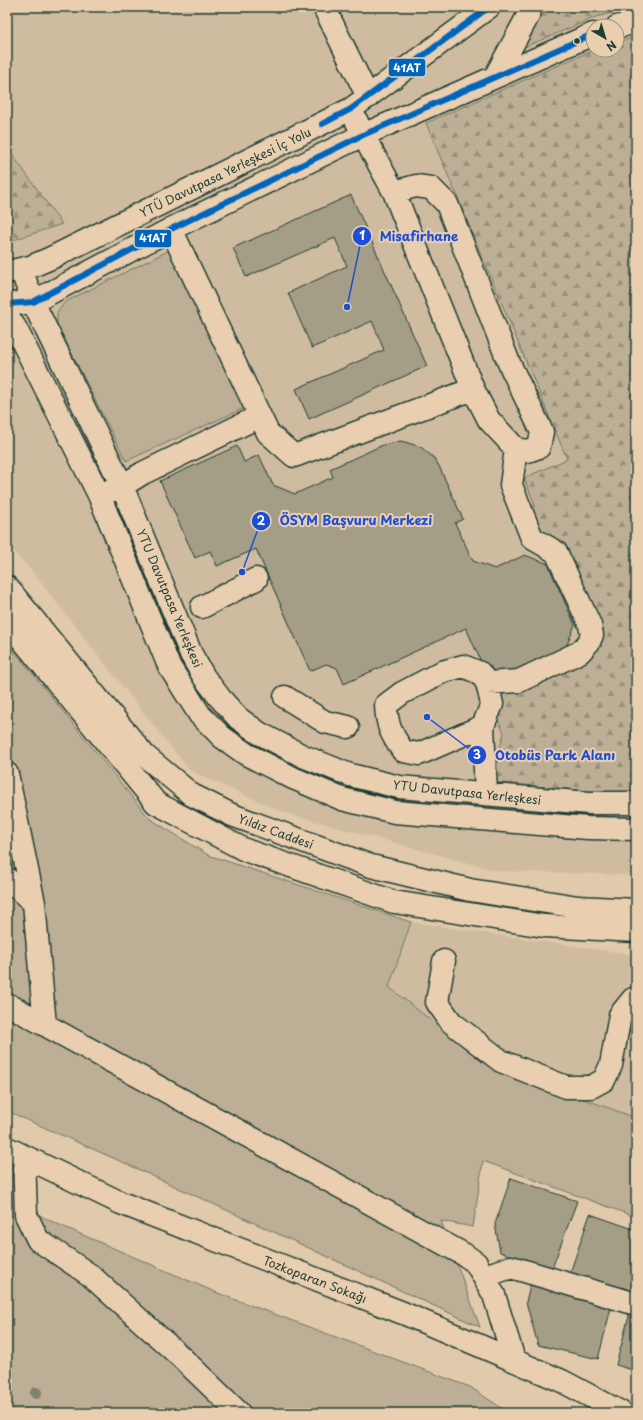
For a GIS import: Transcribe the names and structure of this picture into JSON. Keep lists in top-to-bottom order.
{
  "streets": {
    "street": [
      "YTÜ Davutpasa Yerleşkesi İç Yolu",
      "YTU Davutpasa Yerleşkesi",
      "Yıldız Caddesi",
      "Tozkoparan Sokağı"
    ]
  },
  "crossings": [
    ["YTÜ Davutpasa Yerleşkesi İç Yolu", "YTU Davutpasa Yerleşkesi"]
  ],
  "places": ["Misafirhane", "ÖSYM Başvuru Merkezi", "Otobüs Park Alanı"],
  "lines": ["transit line 41AT"],
  "north": "bottom right"
}
